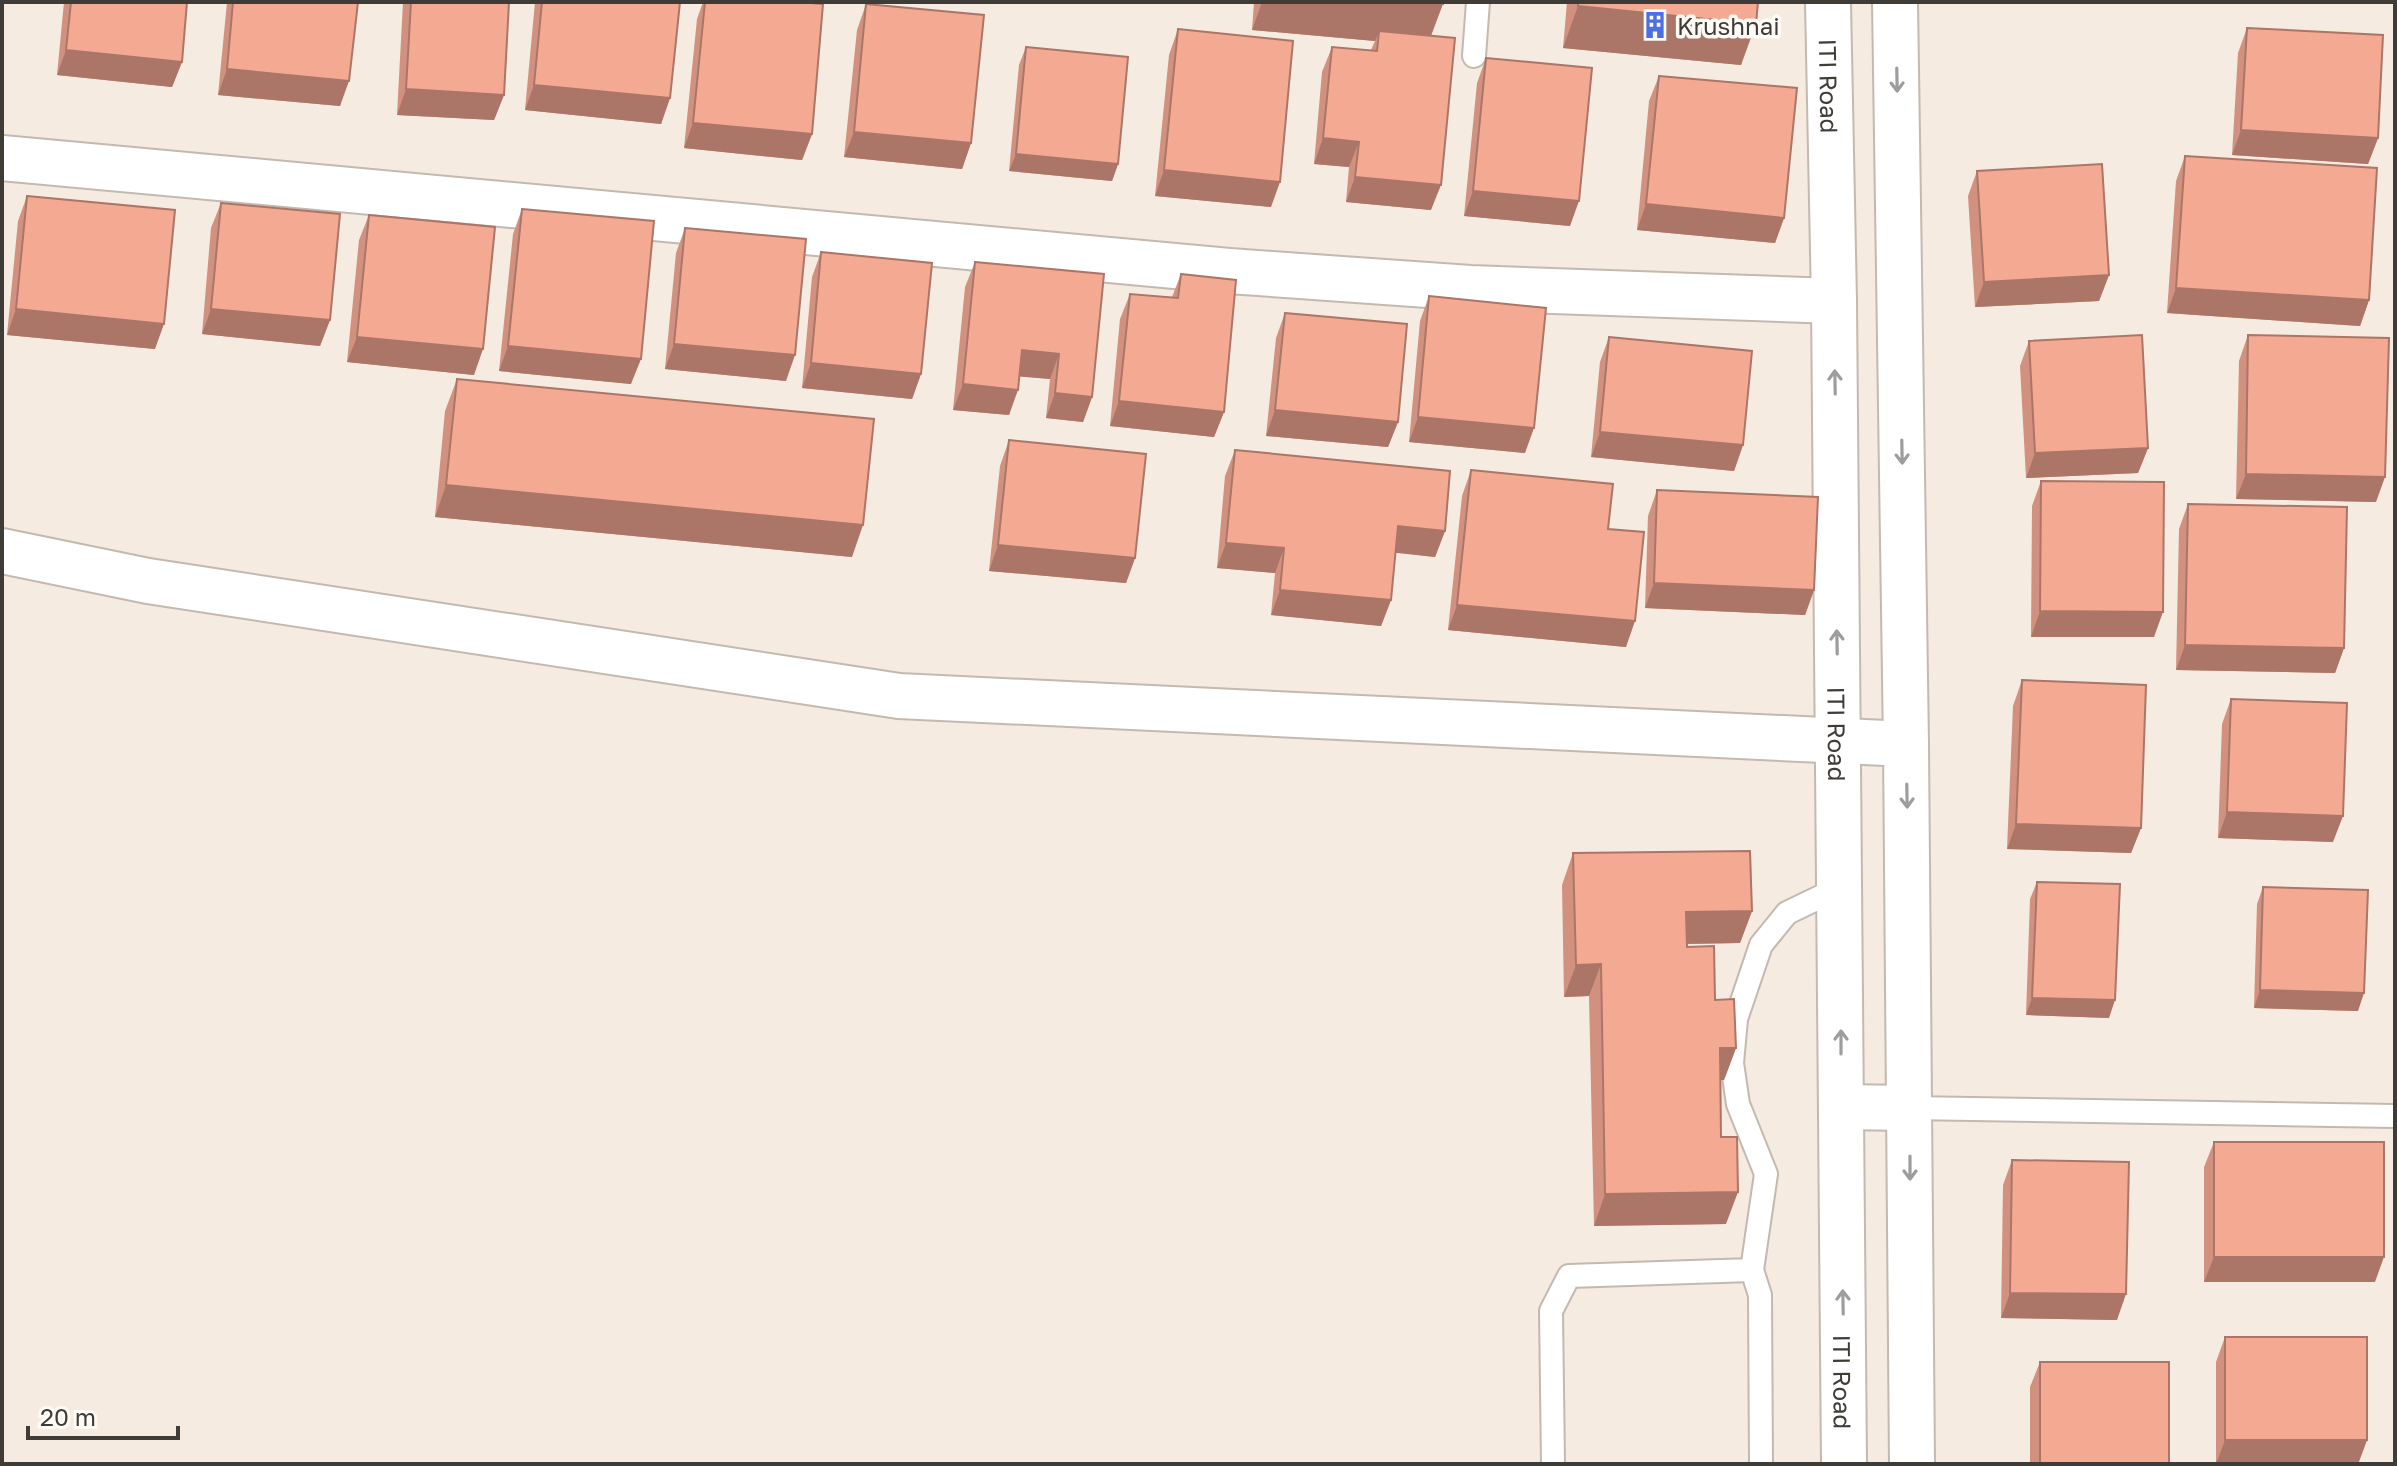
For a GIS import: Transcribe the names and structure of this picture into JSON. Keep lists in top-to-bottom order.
{
  "streets": {
    "street": ["ITI Road"]
  },
  "places": {
    "building": ["Krushnai"]
  },
  "scale_bar": "20 m"
}
